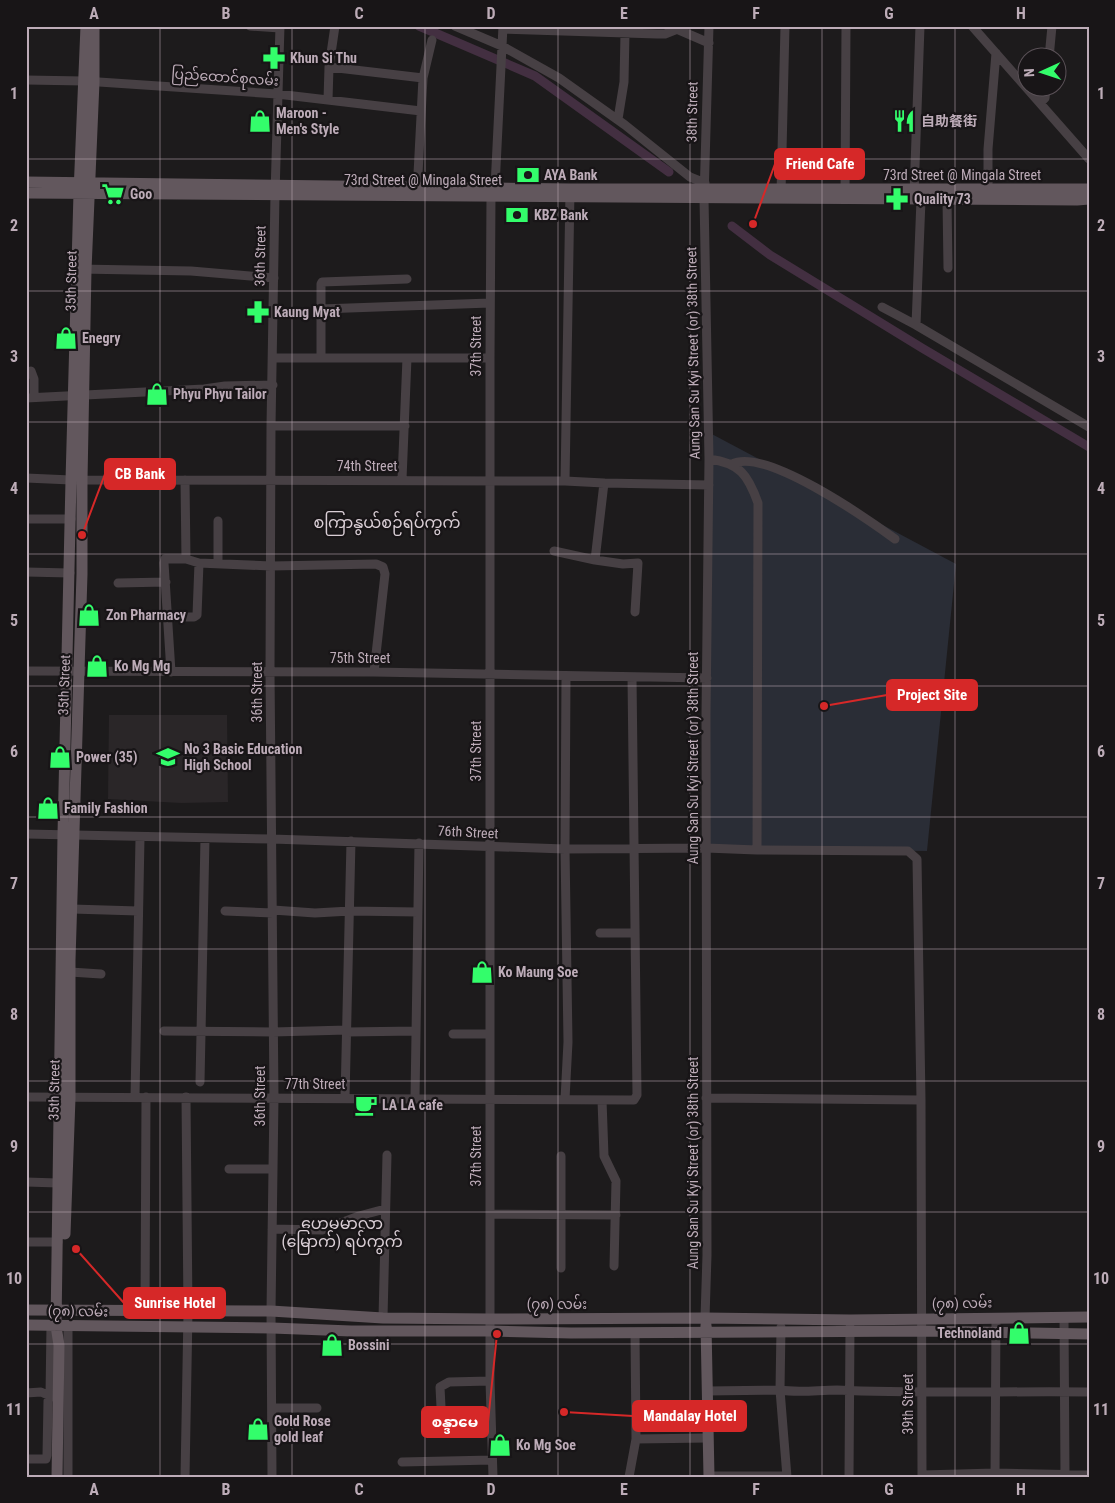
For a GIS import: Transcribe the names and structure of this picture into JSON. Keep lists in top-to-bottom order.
{
  "streets": {
    "main road": ["73rd Street @ Mingala Street", "35th Street", "(၇၈) လမ်း"],
    "street": [
      "ပြည်ထောင်စုလမ်း",
      "38th Street",
      "36th Street",
      "37th Street",
      "Aung San Su Kyi Street (or) 38th Street",
      "74th Street",
      "75th Street",
      "76th Street",
      "77th Street",
      "39th Street"
    ]
  },
  "crossings": [
    ["ပြည်ထောင်စုလမ်း", "36th Street"],
    ["ပြည်ထောင်စုလမ်း", "35th Street"],
    ["38th Street", "73rd Street @ Mingala Street"],
    ["38th Street", "Aung San Su Kyi Street (or) 38th Street"],
    ["73rd Street @ Mingala Street", "36th Street"],
    ["73rd Street @ Mingala Street", "35th Street"],
    ["73rd Street @ Mingala Street", "37th Street"],
    ["73rd Street @ Mingala Street", "Aung San Su Kyi Street (or) 38th Street"],
    ["36th Street", "74th Street"],
    ["36th Street", "75th Street"],
    ["36th Street", "76th Street"],
    ["36th Street", "77th Street"],
    ["36th Street", "(၇၈) လမ်း"],
    ["35th Street", "74th Street"],
    ["35th Street", "75th Street"],
    ["35th Street", "76th Street"],
    ["35th Street", "77th Street"],
    ["35th Street", "(၇၈) လမ်း"],
    ["37th Street", "74th Street"],
    ["37th Street", "75th Street"],
    ["37th Street", "76th Street"],
    ["37th Street", "77th Street"],
    ["37th Street", "(၇၈) လမ်း"],
    ["Aung San Su Kyi Street (or) 38th Street", "74th Street"],
    ["Aung San Su Kyi Street (or) 38th Street", "75th Street"],
    ["Aung San Su Kyi Street (or) 38th Street", "76th Street"],
    ["Aung San Su Kyi Street (or) 38th Street", "(၇၈) လမ်း"],
    ["76th Street", "39th Street"],
    ["(၇၈) လမ်း", "39th Street"]
  ],
  "districts": ["စကြာနွယ်စဉ်ရပ်ကွက်", "ဟေမမာလာ (မြောက်) ရပ်ကွက်"],
  "places": {
    "pharmacy": ["Khun Si Thu", "Quality 73", "Kaung Myat"],
    "shop": [
      "Maroon - Men's Style",
      "Enegry",
      "Phyu Phyu Tailor",
      "Zon Pharmacy",
      "Ko Mg Mg",
      "Power (35)",
      "Family Fashion",
      "Ko Maung Soe",
      "Technoland",
      "Bossini",
      "Gold Rose gold leaf",
      "Ko Mg Soe"
    ],
    "restaurant": ["自助餐街"],
    "bank": ["AYA Bank", "KBZ Bank"],
    "supermarket": ["Goo"],
    "other": [
      "Friend Cafe",
      "CB Bank",
      "Project Site",
      "Sunrise Hotel",
      "စန္ဒာမေ",
      "Mandalay Hotel"
    ],
    "school or university": ["No 3 Basic Education High School"],
    "cafe": ["LA LA cafe"]
  },
  "north": "left",
  "grid": {
    "columns": [
      "A",
      "B",
      "C",
      "D",
      "E",
      "F",
      "G",
      "H"
    ],
    "rows": [
      "1",
      "2",
      "3",
      "4",
      "5",
      "6",
      "7",
      "8",
      "9",
      "10",
      "11"
    ]
  }
}
